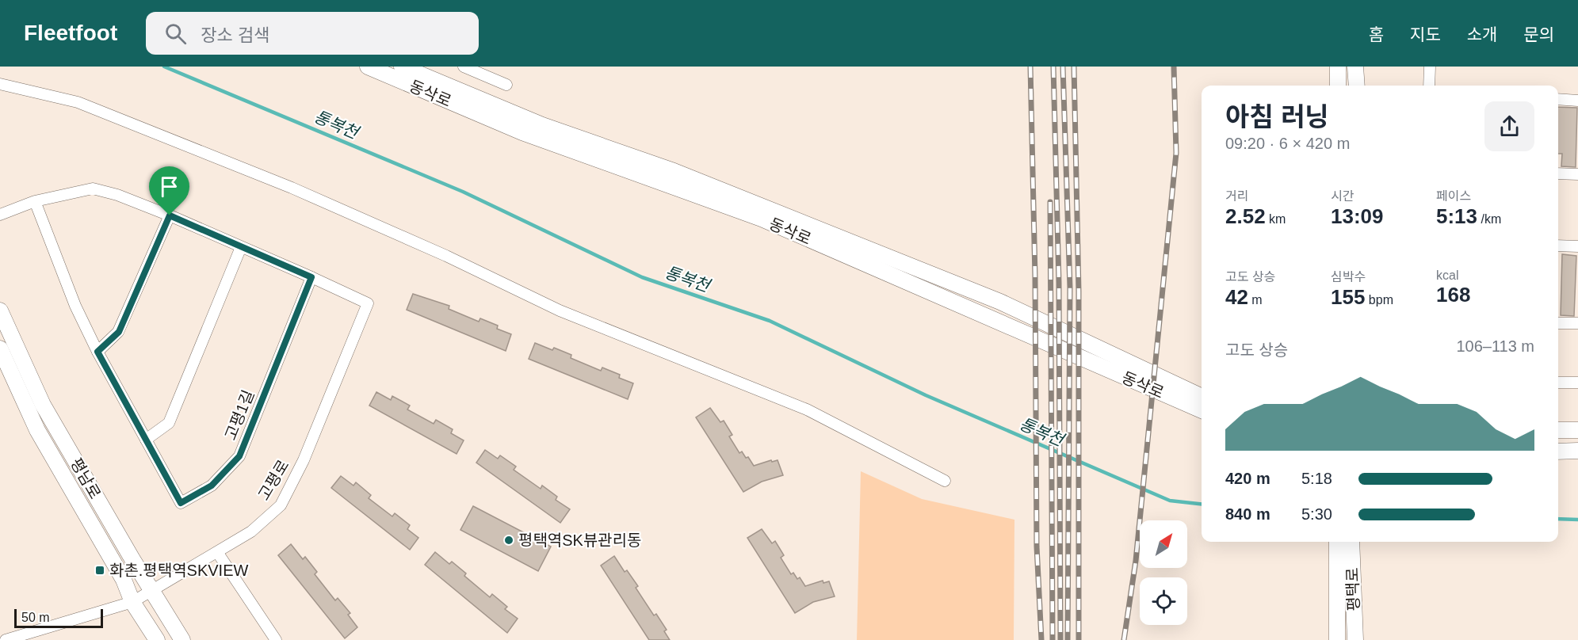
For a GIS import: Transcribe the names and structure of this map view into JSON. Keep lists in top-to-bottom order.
{
  "streets": {
    "street": [
      "동삭로",
      "고평1길",
      "평남로",
      "고평로",
      "평택로"
    ]
  },
  "crossings": [
    ["고평1길", "고평로"],
    ["평남로", "고평로"]
  ],
  "water": ["통복천"],
  "places": {
    "other": ["평택역SK뷰관리동"],
    "transit": ["화촌.평택역SKVIEW"]
  },
  "scale_bar": "50 m",
  "north": "top right",
  "page": {
    "header": "Fleetfoot",
    "search": "장소 검색",
    "nav": [
      "홈",
      "지도",
      "소개",
      "문의"
    ],
    "heading": ["아침 러닝", "09:20 · 6 × 420 m"],
    "stats": [
      ["거리", "2.52 km"],
      ["시간", "13:09"],
      ["페이스", "5:13 /km"],
      ["고도 상승", "42 m"],
      ["심박수", "155 bpm"],
      ["kcal", "168"]
    ],
    "chart": ["고도 상승", "106–113 m"],
    "list": [
      {
        "name": "420 m",
        "note": "5:18"
      },
      {
        "name": "840 m",
        "note": "5:30"
      }
    ],
    "scale": "50 m"
  }
}
